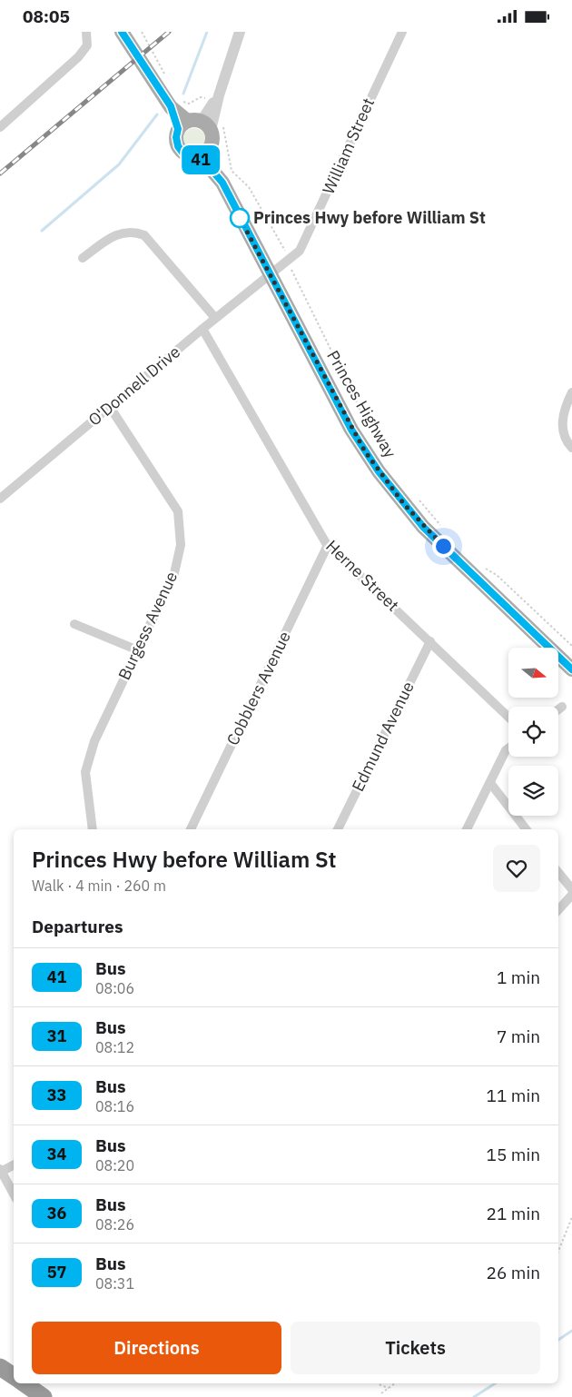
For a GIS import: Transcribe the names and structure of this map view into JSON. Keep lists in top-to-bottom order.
{
  "streets": {
    "main road": ["Princes Highway"],
    "street": [
      "William Street",
      "O'Donnell Drive",
      "Herne Street",
      "Burgess Avenue",
      "Cobblers Avenue",
      "Edmund Avenue"
    ]
  },
  "crossings": [
    ["William Street", "O'Donnell Drive"],
    ["William Street", "Princes Highway"],
    ["O'Donnell Drive", "Princes Highway"],
    ["O'Donnell Drive", "Herne Street"],
    ["O'Donnell Drive", "Burgess Avenue"],
    ["Herne Street", "Cobblers Avenue"],
    ["Herne Street", "Edmund Avenue"]
  ],
  "places": ["Princes Hwy before William St"],
  "lines": ["bus line 41"],
  "north": "right",
  "page": {
    "status": "08:05",
    "on_map": "41",
    "heading": [
      ["Princes Hwy before William St", "Walk · 4 min · 260 m"],
      "Departures"
    ],
    "list": [
      {
        "mark": "41",
        "name": "Bus",
        "note": "08:06",
        "value": "1 min"
      },
      {
        "mark": "31",
        "name": "Bus",
        "note": "08:12",
        "value": "7 min"
      },
      {
        "mark": "33",
        "name": "Bus",
        "note": "08:16",
        "value": "11 min"
      },
      {
        "mark": "34",
        "name": "Bus",
        "note": "08:20",
        "value": "15 min"
      },
      {
        "mark": "36",
        "name": "Bus",
        "note": "08:26",
        "value": "21 min"
      },
      {
        "mark": "57",
        "name": "Bus",
        "note": "08:31",
        "value": "26 min"
      }
    ],
    "buttons": ["Directions", "Tickets"]
  }
}
